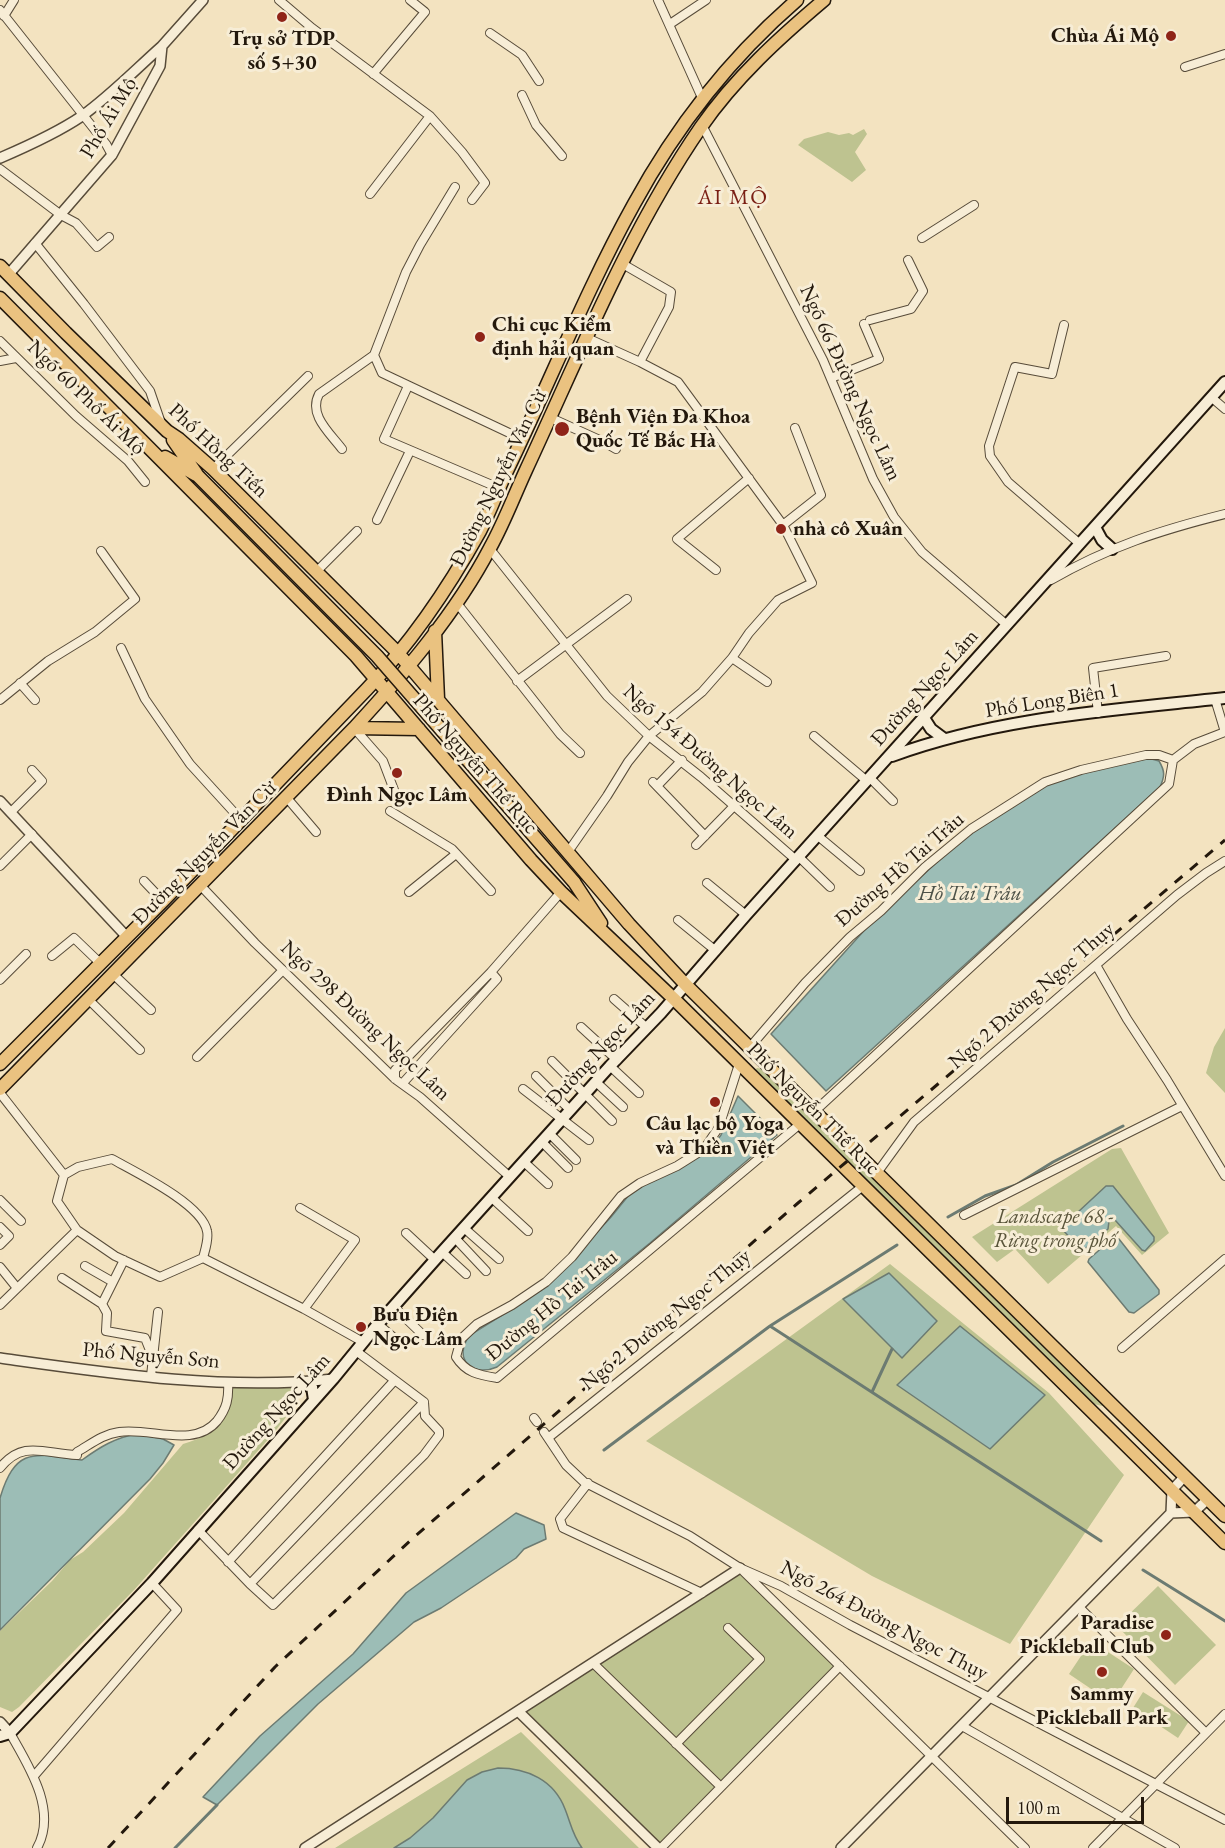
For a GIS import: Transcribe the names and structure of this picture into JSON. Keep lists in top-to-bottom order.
{
  "streets": {
    "main road": [
      "Phố Hồng Tiến",
      "Đường Nguyễn Văn Cừ",
      "Đường Ngọc Lâm",
      "Phố Long Biên 1",
      "Phố Nguyễn Thế Rục"
    ],
    "street": [
      "Phố Ái Mộ",
      "Ngõ 66 Đường Ngọc Lâm",
      "Ngõ 60 Phố Ái Mộ",
      "Ngõ 154 Đường Ngọc Lâm",
      "Đường Hồ Tai Trâu",
      "Ngõ 2 Đường Ngọc Thụy",
      "Ngõ 298 Đường Ngọc Lâm",
      "Phố Nguyễn Sơn",
      "Ngõ 264 Đường Ngọc Thụy"
    ]
  },
  "crossings": [
    ["Phố Ái Mộ", "Phố Hồng Tiến"],
    ["Ngõ 66 Đường Ngọc Lâm", "Đường Nguyễn Văn Cừ"],
    ["Ngõ 66 Đường Ngọc Lâm", "Đường Ngọc Lâm"],
    ["Phố Hồng Tiến", "Đường Nguyễn Văn Cừ"],
    ["Phố Hồng Tiến", "Phố Nguyễn Thế Rục"],
    ["Đường Nguyễn Văn Cừ", "Ngõ 154 Đường Ngọc Lâm"],
    ["Đường Nguyễn Văn Cừ", "Phố Nguyễn Thế Rục"],
    ["Đường Nguyễn Văn Cừ", "Ngõ 298 Đường Ngọc Lâm"],
    ["Đường Ngọc Lâm", "Phố Long Biên 1"],
    ["Đường Ngọc Lâm", "Ngõ 154 Đường Ngọc Lâm"],
    ["Đường Ngọc Lâm", "Phố Nguyễn Thế Rục"],
    ["Đường Ngọc Lâm", "Ngõ 298 Đường Ngọc Lâm"],
    ["Đường Ngọc Lâm", "Phố Nguyễn Sơn"],
    ["Phố Nguyễn Thế Rục", "Đường Hồ Tai Trâu"],
    ["Phố Nguyễn Thế Rục", "Ngõ 2 Đường Ngọc Thụy"],
    ["Ngõ 2 Đường Ngọc Thụy", "Ngõ 264 Đường Ngọc Thụy"]
  ],
  "districts": ["ÁI MỘ"],
  "water": ["Hồ Tai Trâu"],
  "parks": ["Landscape 68 - Rừng trong phố"],
  "places": [
    "Trụ sở TDP số 5+30",
    "Chùa Ái Mộ",
    "Chi cục Kiểm định hải quan",
    "Bệnh Viện Đa Khoa Quốc Tế Bắc Hà",
    "nhà cô Xuân",
    "Đình Ngọc Lâm",
    "Câu lạc bộ Yoga và Thiền Việt",
    "Bưu Điện Ngọc Lâm",
    "Paradise Pickleball Club",
    "Sammy Pickleball Park"
  ],
  "scale_bar": "100 m"
}
